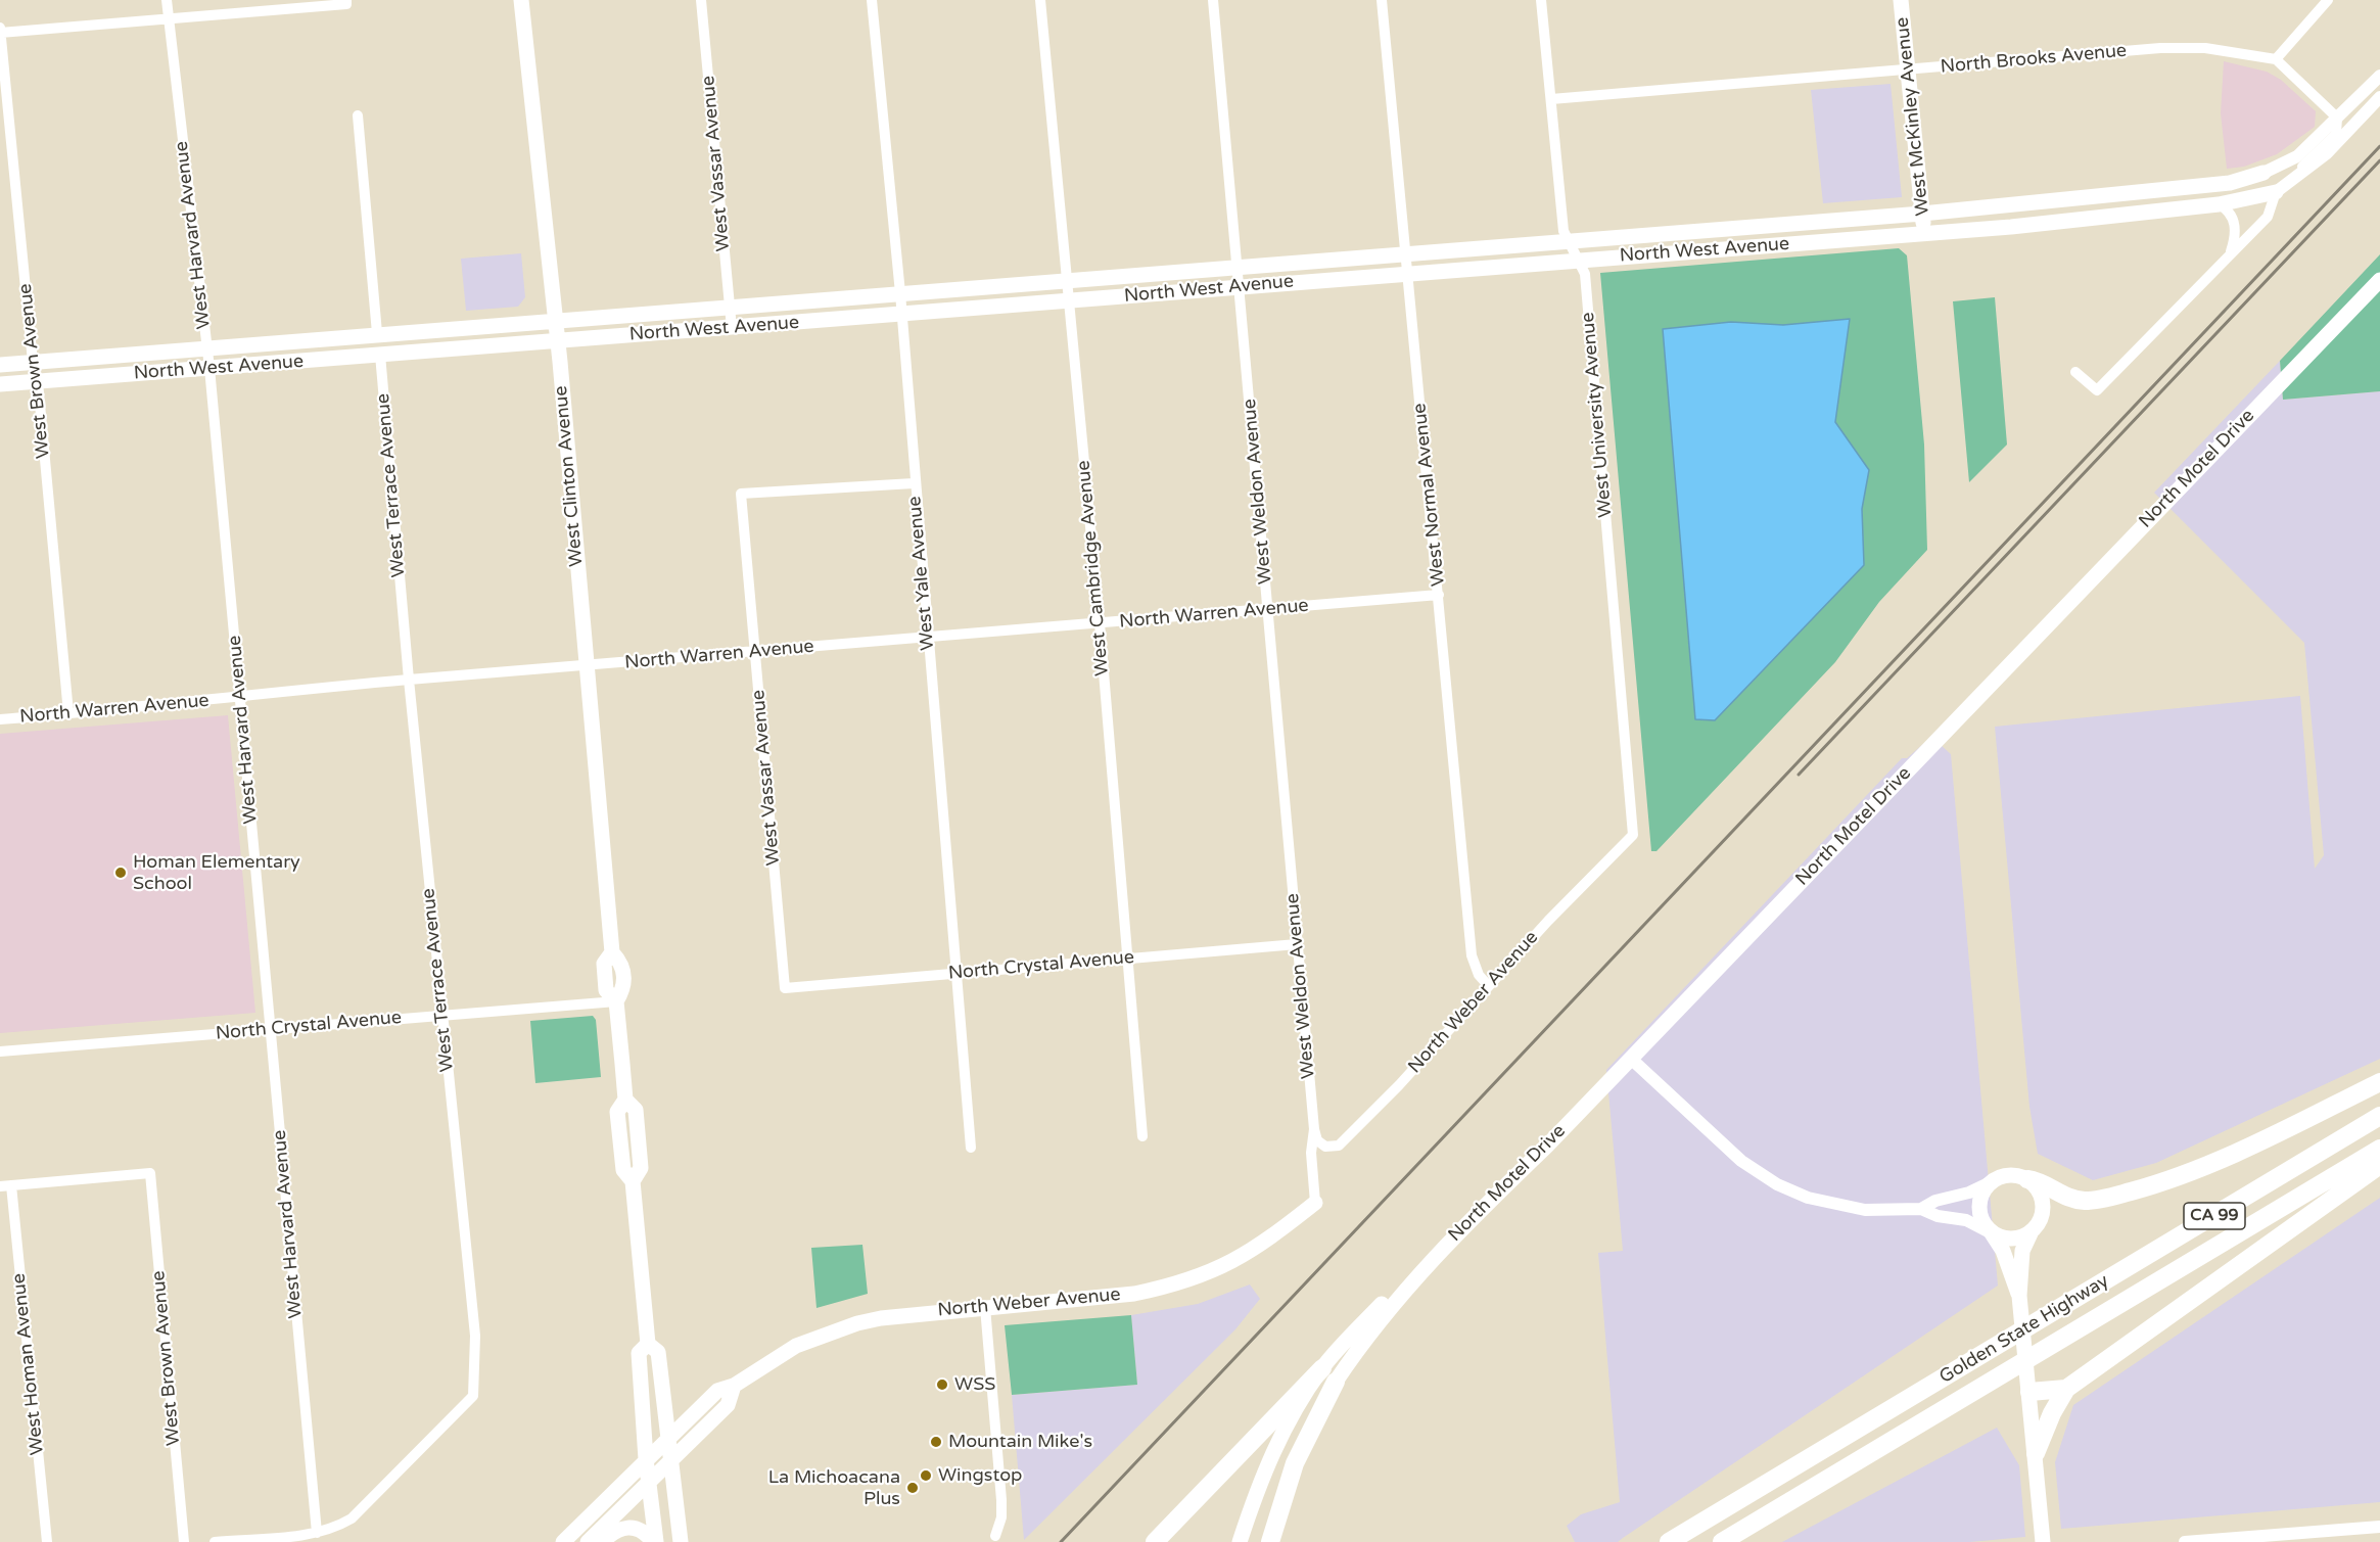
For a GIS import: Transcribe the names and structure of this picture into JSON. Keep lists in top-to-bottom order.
{
  "streets": {
    "highway": ["CA 99", "Golden State Highway"],
    "main road": [
      "West McKinley Avenue",
      "North West Avenue",
      "North Motel Drive",
      "West Clinton Avenue",
      "North Weber Avenue"
    ],
    "street": [
      "North Brooks Avenue",
      "West Vassar Avenue",
      "West Harvard Avenue",
      "West Brown Avenue",
      "West University Avenue",
      "West Terrace Avenue",
      "West Weldon Avenue",
      "West Normal Avenue",
      "West Cambridge Avenue",
      "West Yale Avenue",
      "North Warren Avenue",
      "North Crystal Avenue",
      "West Homan Avenue"
    ]
  },
  "crossings": [
    ["North Brooks Avenue", "West McKinley Avenue"],
    ["North Brooks Avenue", "West University Avenue"],
    ["West McKinley Avenue", "North West Avenue"],
    ["West Vassar Avenue", "North West Avenue"],
    ["West Vassar Avenue", "West Yale Avenue"],
    ["West Vassar Avenue", "North Warren Avenue"],
    ["West Vassar Avenue", "North Crystal Avenue"],
    ["West Harvard Avenue", "North West Avenue"],
    ["West Harvard Avenue", "West Terrace Avenue"],
    ["West Harvard Avenue", "North Warren Avenue"],
    ["West Harvard Avenue", "North Crystal Avenue"],
    ["North West Avenue", "West Brown Avenue"],
    ["North West Avenue", "West University Avenue"],
    ["North West Avenue", "West Clinton Avenue"],
    ["North West Avenue", "West Terrace Avenue"],
    ["North West Avenue", "West Weldon Avenue"],
    ["North West Avenue", "West Normal Avenue"],
    ["North West Avenue", "West Cambridge Avenue"],
    ["North West Avenue", "West Yale Avenue"],
    ["West Brown Avenue", "North Warren Avenue"],
    ["West Brown Avenue", "West Homan Avenue"],
    ["West University Avenue", "North Weber Avenue"],
    ["West Clinton Avenue", "North Warren Avenue"],
    ["West Clinton Avenue", "North Crystal Avenue"],
    ["West Clinton Avenue", "North Weber Avenue"],
    ["West Terrace Avenue", "North Warren Avenue"],
    ["West Terrace Avenue", "North Crystal Avenue"],
    ["West Weldon Avenue", "North Warren Avenue"],
    ["West Weldon Avenue", "North Crystal Avenue"],
    ["West Weldon Avenue", "North Weber Avenue"],
    ["West Normal Avenue", "North Warren Avenue"],
    ["West Normal Avenue", "North Weber Avenue"],
    ["West Cambridge Avenue", "North Warren Avenue"],
    ["West Cambridge Avenue", "North Crystal Avenue"],
    ["West Yale Avenue", "North Warren Avenue"],
    ["West Yale Avenue", "North Crystal Avenue"]
  ],
  "places": [
    "Homan Elementary School",
    "WSS",
    "Mountain Mike's",
    "Wingstop",
    "La Michoacana Plus"
  ]
}
